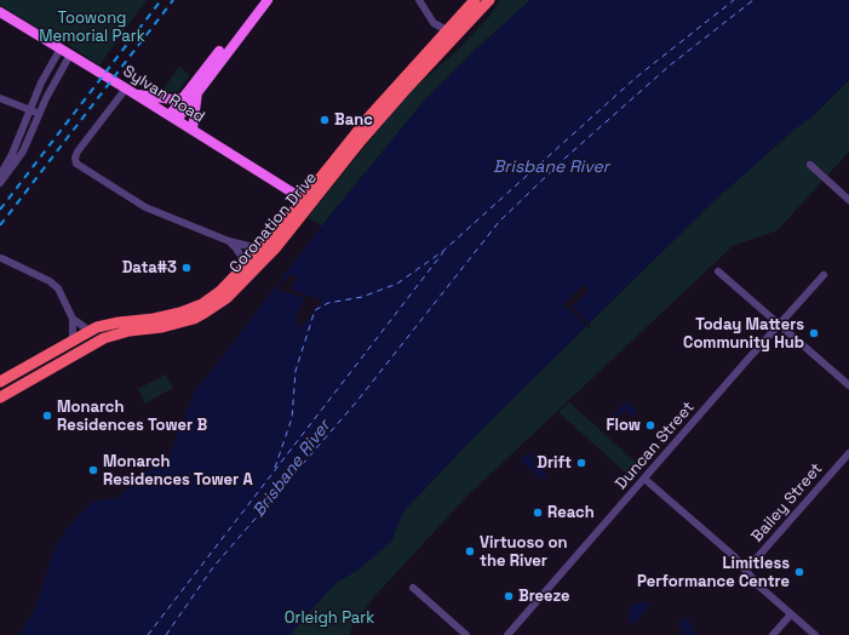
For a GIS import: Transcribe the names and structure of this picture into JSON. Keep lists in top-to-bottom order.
{
  "streets": {
    "highway": ["Coronation Drive"],
    "main road": ["Sylvan Road"],
    "street": ["Duncan Street", "Bailey Street"]
  },
  "crossings": [
    ["Sylvan Road", "Coronation Drive"]
  ],
  "water": ["Brisbane River"],
  "parks": ["Toowong Memorial Park", "Orleigh Park"],
  "places": [
    "Banc",
    "Data#3",
    "Today Matters Community Hub",
    "Monarch Residences Tower B",
    "Flow",
    "Drift",
    "Monarch Residences Tower A",
    "Reach",
    "Virtuoso on the River",
    "Limitless Performance Centre",
    "Breeze"
  ]
}
